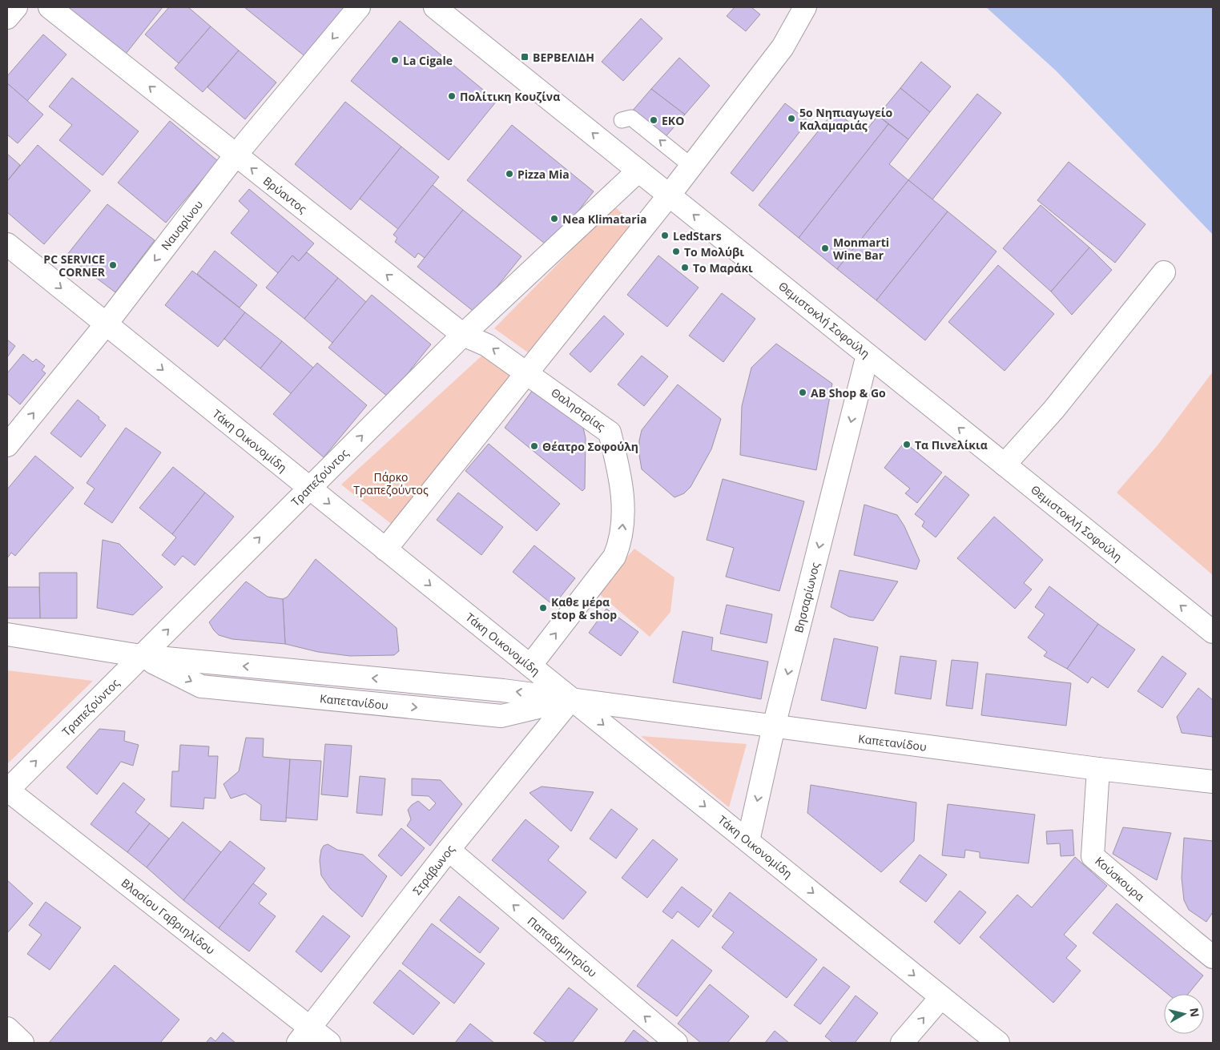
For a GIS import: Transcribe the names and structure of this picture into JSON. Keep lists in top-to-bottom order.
{
  "streets": {
    "street": [
      "Βρύαντος",
      "Ναυαρίνου",
      "Θεμιστοκλή Σοφούλη",
      "Θαληστρίας",
      "Τάκη Οικονομίδη",
      "Τραπεζούντος",
      "Βησσαρίωνος",
      "Καπετανίδου",
      "Στράβωνος",
      "Κούσκουρα",
      "Βλασίου Γαβριηλίδου",
      "Παπαδημητρίου"
    ]
  },
  "crossings": [
    ["Βρύαντος", "Ναυαρίνου"],
    ["Βρύαντος", "Θαληστρίας"],
    ["Βρύαντος", "Τραπεζούντος"],
    ["Ναυαρίνου", "Τάκη Οικονομίδη"],
    ["Θεμιστοκλή Σοφούλη", "Τραπεζούντος"],
    ["Θεμιστοκλή Σοφούλη", "Βησσαρίωνος"],
    ["Θαληστρίας", "Τάκη Οικονομίδη"],
    ["Τάκη Οικονομίδη", "Τραπεζούντος"],
    ["Τάκη Οικονομίδη", "Βησσαρίωνος"],
    ["Τάκη Οικονομίδη", "Καπετανίδου"],
    ["Τάκη Οικονομίδη", "Στράβωνος"],
    ["Τραπεζούντος", "Καπετανίδου"],
    ["Τραπεζούντος", "Βλασίου Γαβριηλίδου"],
    ["Βησσαρίωνος", "Καπετανίδου"],
    ["Καπετανίδου", "Στράβωνος"],
    ["Καπετανίδου", "Κούσκουρα"],
    ["Στράβωνος", "Βλασίου Γαβριηλίδου"],
    ["Στράβωνος", "Παπαδημητρίου"]
  ],
  "one_way": [
    "Βρύαντος",
    "Θεμιστοκλή Σοφούλη",
    "Τάκη Οικονομίδη",
    "Βησσαρίωνος",
    "Παπαδημητρίου"
  ],
  "parks": ["Πάρκο Τραπεζούντος"],
  "places": {
    "transit": ["ΒΕΡΒΕΛΙΔΗ"],
    "other": [
      "La Cigale",
      "Πολίτικη Κουζίνα",
      "5ο Νηπιαγωγείο Καλαμαριάς",
      "EKO",
      "Pizza Mia",
      "Nea Klimataria",
      "LedStars",
      "Monmarti Wine Bar",
      "Το Μολύβι",
      "PC SERVICE CORNER",
      "Το Μαράκι",
      "AB Shop & Go",
      "Τα Πινελίκια",
      "Θέατρο Σοφούλη",
      "Καθε μέρα stop & shop"
    ]
  },
  "north": "right"
}
